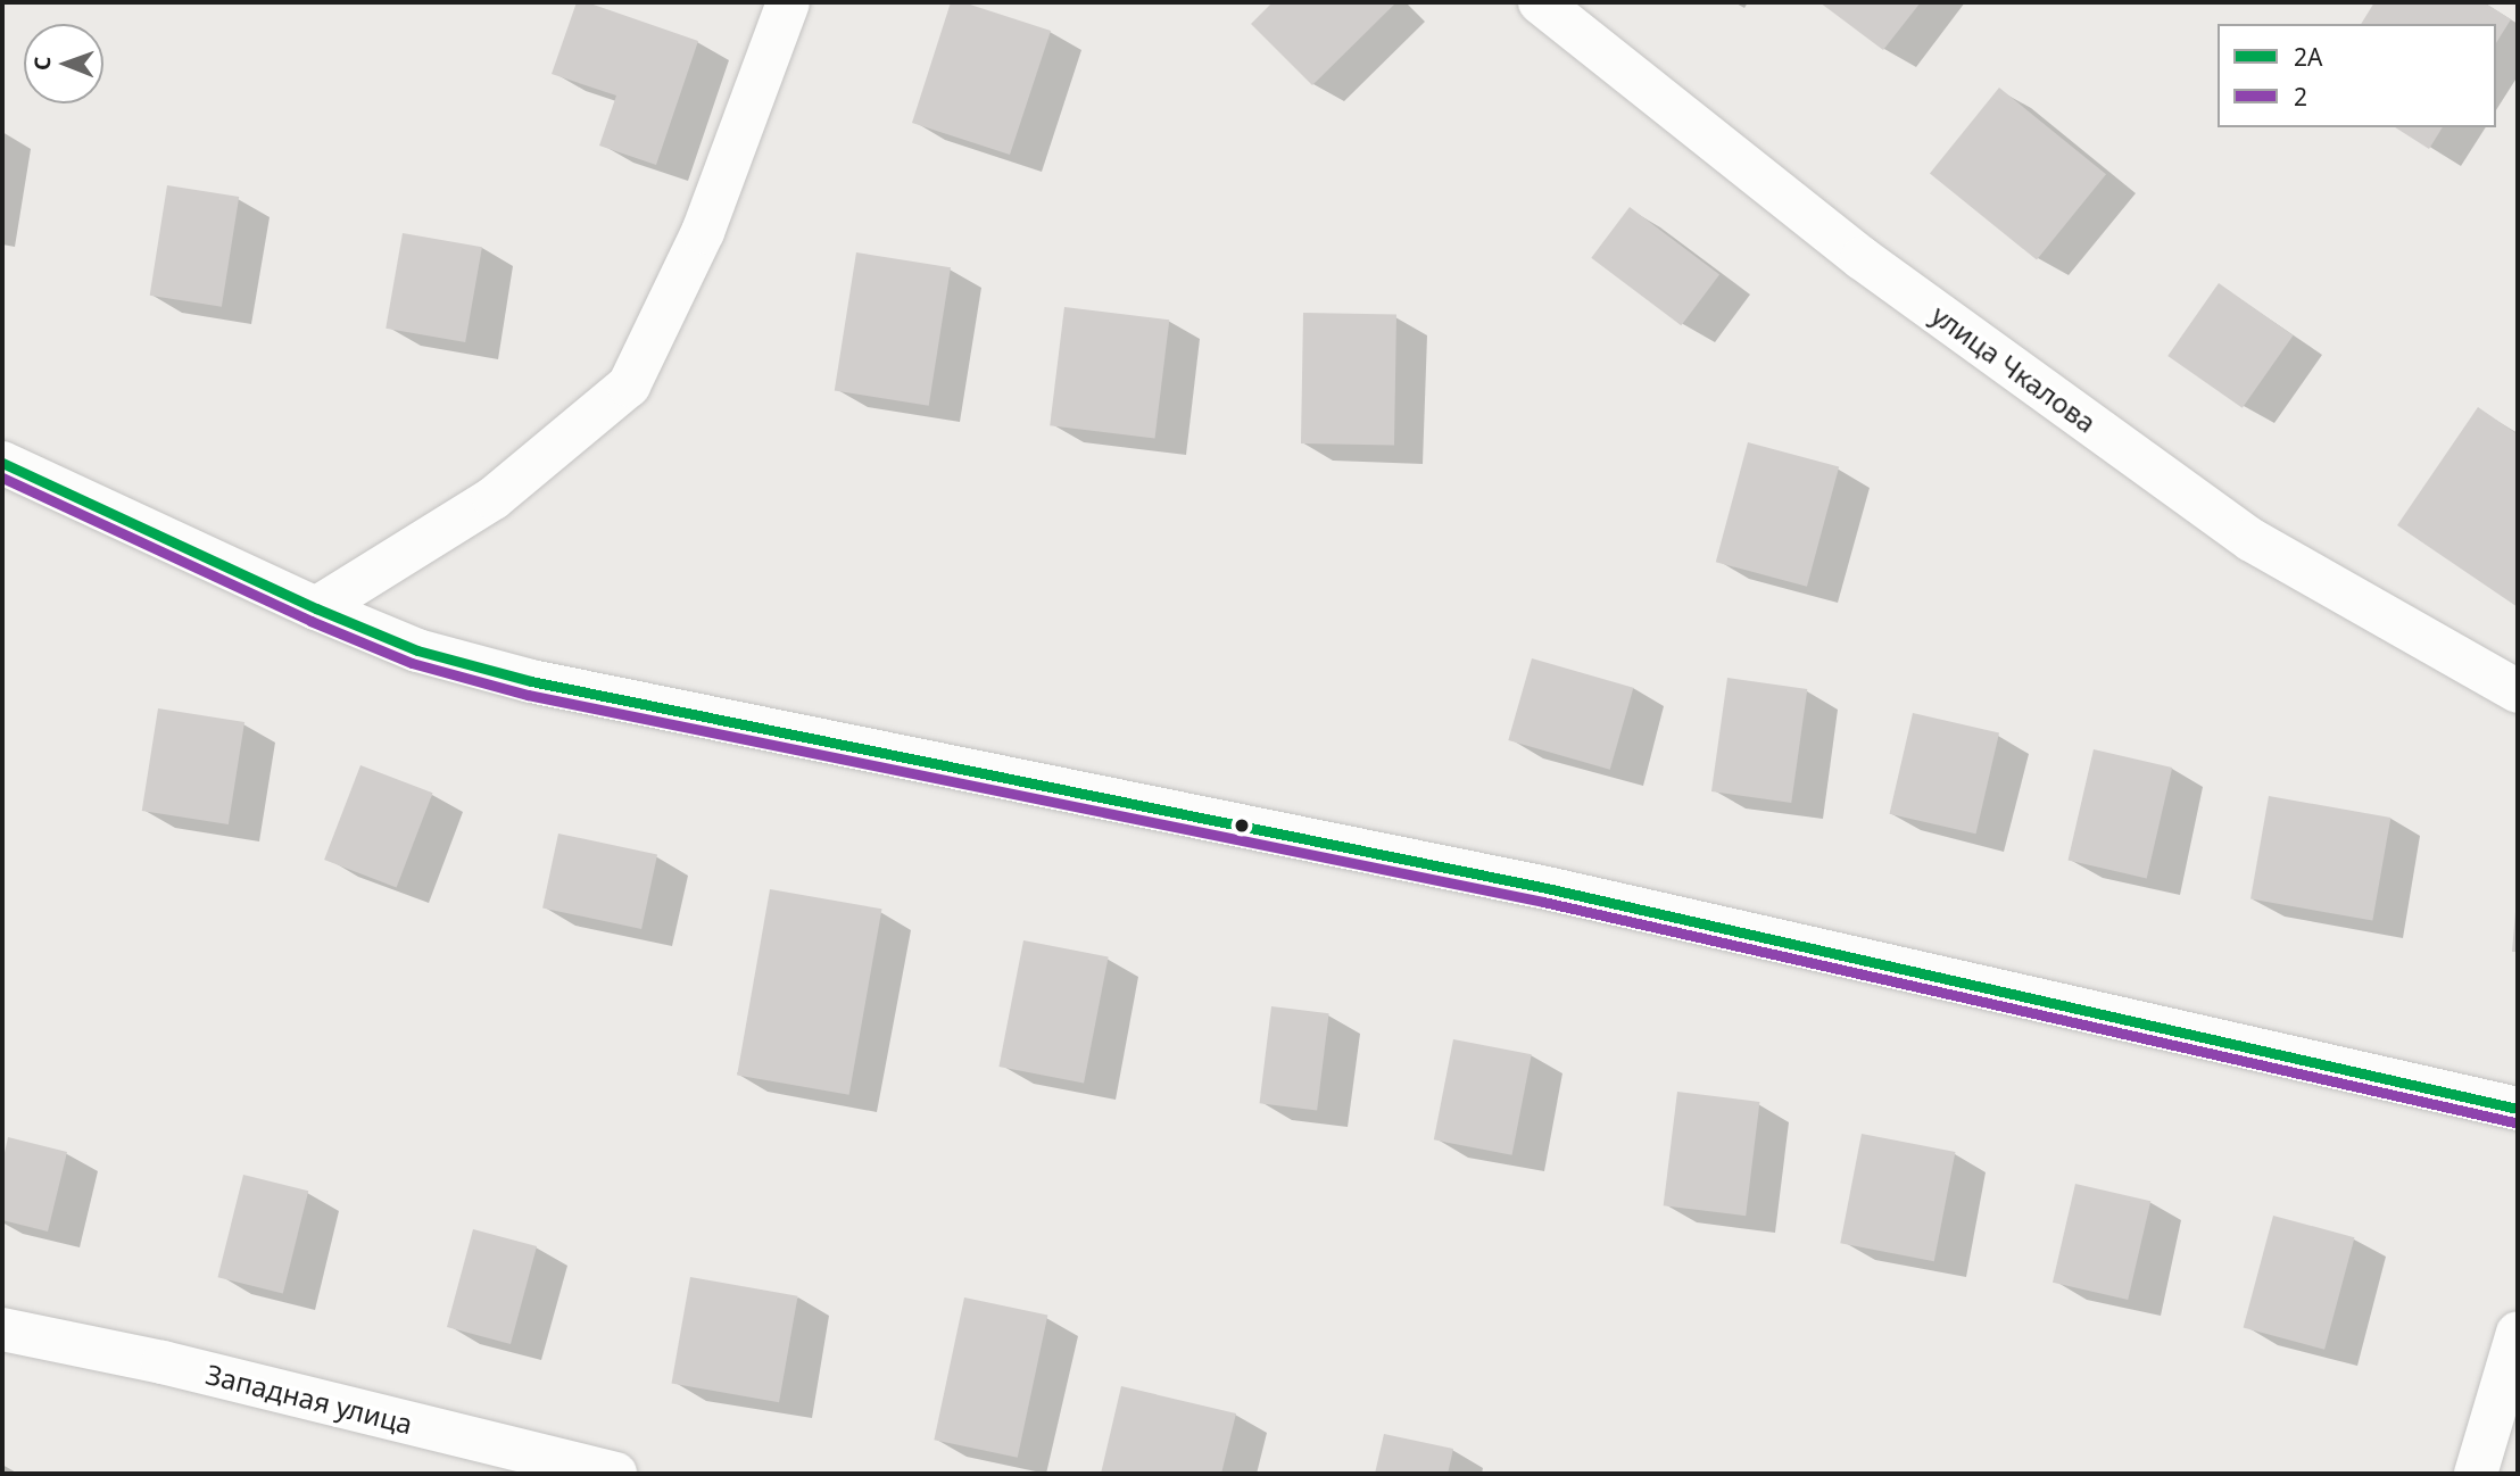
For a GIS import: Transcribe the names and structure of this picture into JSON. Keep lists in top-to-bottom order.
{
  "streets": {
    "street": ["улица Чкалова", "Западная улица"]
  },
  "lines": ["transit line 2А", "transit line 2"],
  "legend": ["2А", "2"],
  "north": "left"
}
